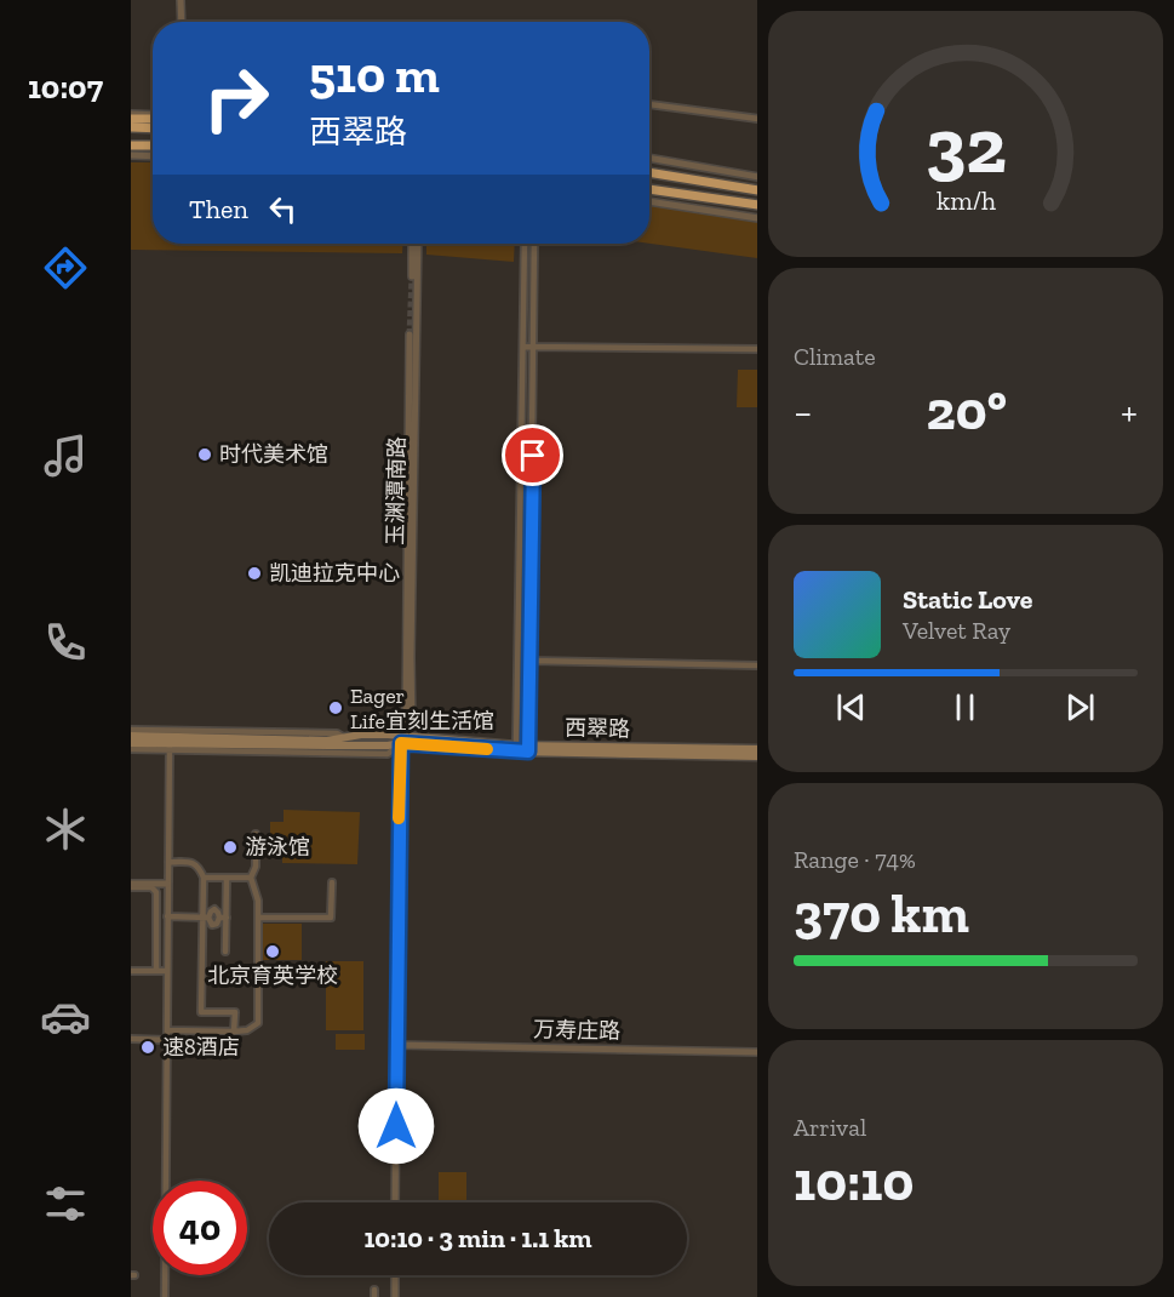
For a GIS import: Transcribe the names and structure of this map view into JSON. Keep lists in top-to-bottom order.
{
  "streets": {
    "main road": ["西翠路"],
    "street": ["玉渊潭南路", "万寿庄路"]
  },
  "crossings": [
    ["玉渊潭南路", "西翠路"],
    ["玉渊潭南路", "万寿庄路"]
  ],
  "places": [
    "时代美术馆",
    "凯迪拉克中心",
    "Eager Life宜刻生活馆",
    "游泳馆",
    "北京育英学校",
    "速8酒店"
  ],
  "page": {
    "tabs": "10:07",
    "turn": ["510 m", "西翠路"],
    "then": "Then",
    "tile": [
      "Climate",
      ["Range · 74%", "370 km"],
      ["Arrival", "10:10"]
    ],
    "heat": ["−", "20°", "+"],
    "song": ["Static Love", "Velvet Ray"],
    "limit": "40",
    "trip": "10:10 · 3 min · 1.1 km",
    "gauge": ["32", "km/h"]
  }
}
